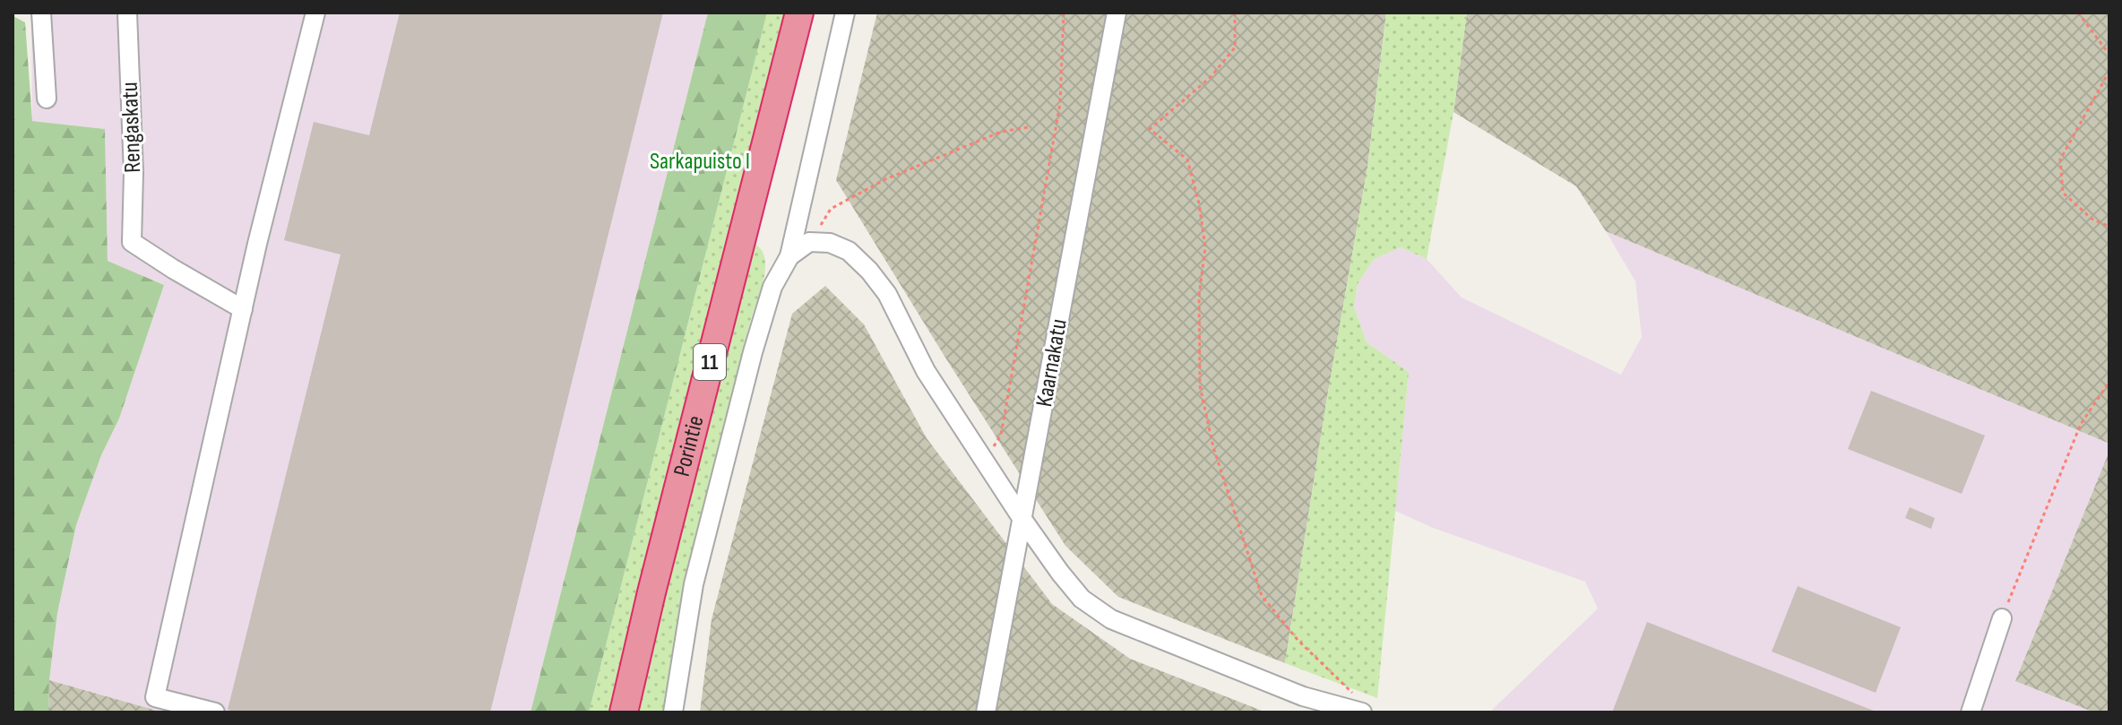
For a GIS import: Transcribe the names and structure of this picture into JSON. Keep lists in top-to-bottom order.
{
  "streets": {
    "highway": ["11", "Porintie"],
    "street": ["Rengaskatu", "Kaarnakatu"]
  },
  "parks": ["Sarkapuisto I"]
}
